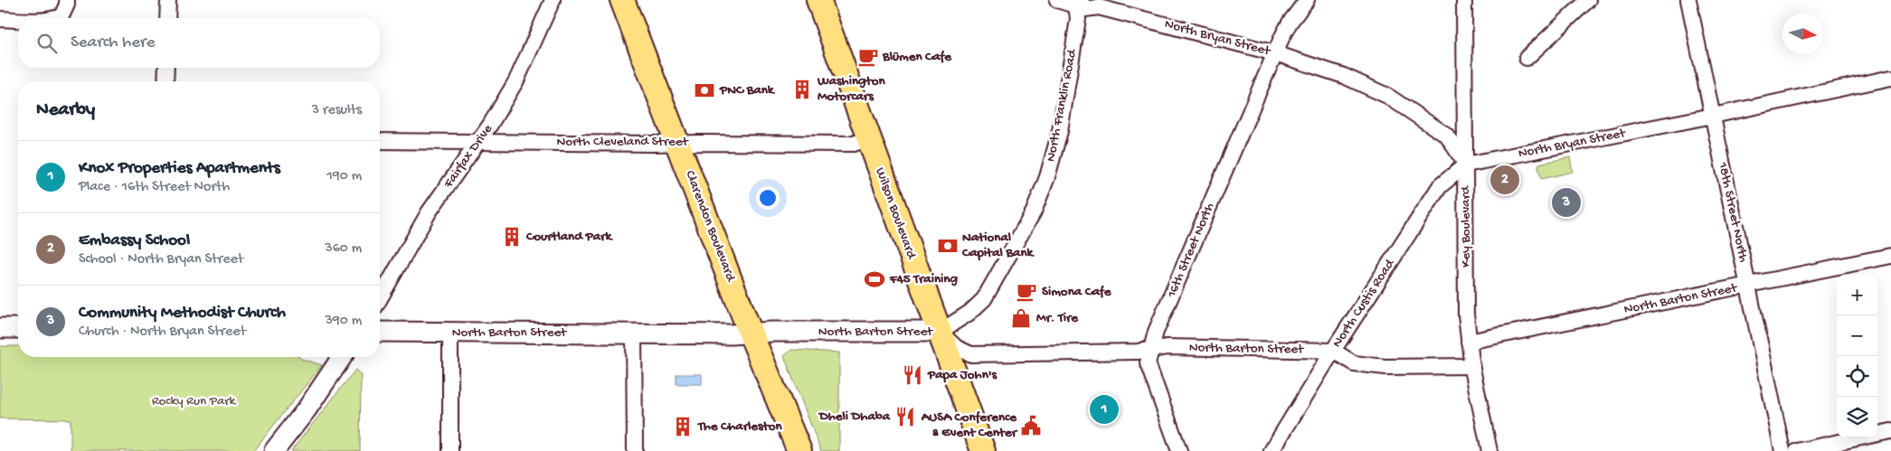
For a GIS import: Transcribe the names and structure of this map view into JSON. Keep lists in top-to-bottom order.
{
  "streets": {
    "main road": ["Wilson Boulevard", "Clarendon Boulevard"],
    "street": [
      "North Bryan Street",
      "North Franklin Road",
      "North Cleveland Street",
      "Fairfax Drive",
      "18th Street North",
      "Key Boulevard",
      "16th Street North",
      "North Barton Street",
      "North Custis Road"
    ]
  },
  "crossings": [
    ["North Bryan Street", "North Franklin Road"],
    ["North Bryan Street", "18th Street North"],
    ["North Bryan Street", "Key Boulevard"],
    ["North Bryan Street", "16th Street North"],
    ["North Bryan Street", "North Custis Road"],
    ["North Franklin Road", "Wilson Boulevard"],
    ["North Franklin Road", "North Barton Street"],
    ["North Cleveland Street", "Fairfax Drive"],
    ["North Cleveland Street", "Wilson Boulevard"],
    ["North Cleveland Street", "Clarendon Boulevard"],
    ["18th Street North", "North Barton Street"],
    ["Wilson Boulevard", "North Barton Street"],
    ["Clarendon Boulevard", "North Barton Street"],
    ["Key Boulevard", "North Barton Street"],
    ["Key Boulevard", "North Custis Road"],
    ["16th Street North", "North Barton Street"],
    ["North Barton Street", "North Custis Road"]
  ],
  "parks": ["Rocky Run Park"],
  "places": {
    "cafe": ["Blümen Cafe", "Simona Cafe"],
    "building": ["Washington Motorcars", "Courtland Park", "The Charleston"],
    "bank": ["PNC Bank", "National Capital Bank"],
    "sports": ["F45 Training"],
    "shop": ["Mr. Tire"],
    "restaurant": ["Papa John's", "Dheli Dhaba"],
    "public building": ["AUSA Conference & Event Center"]
  },
  "north": "right",
  "page": {
    "search": "Search here",
    "heading": ["Nearby", "3 results"],
    "list": [
      {
        "mark": "1",
        "name": "Knox Properties Apartments",
        "note": "Place · 16th Street North",
        "value": "190 m"
      },
      {
        "mark": "2",
        "name": "Embassy School",
        "note": "School · North Bryan Street",
        "value": "360 m"
      },
      {
        "mark": "3",
        "name": "Community Methodist Church",
        "note": "Church · North Bryan Street",
        "value": "390 m"
      }
    ],
    "pins": ["2", "3", "1"],
    "map_buttons": ["+", "−"]
  }
}
